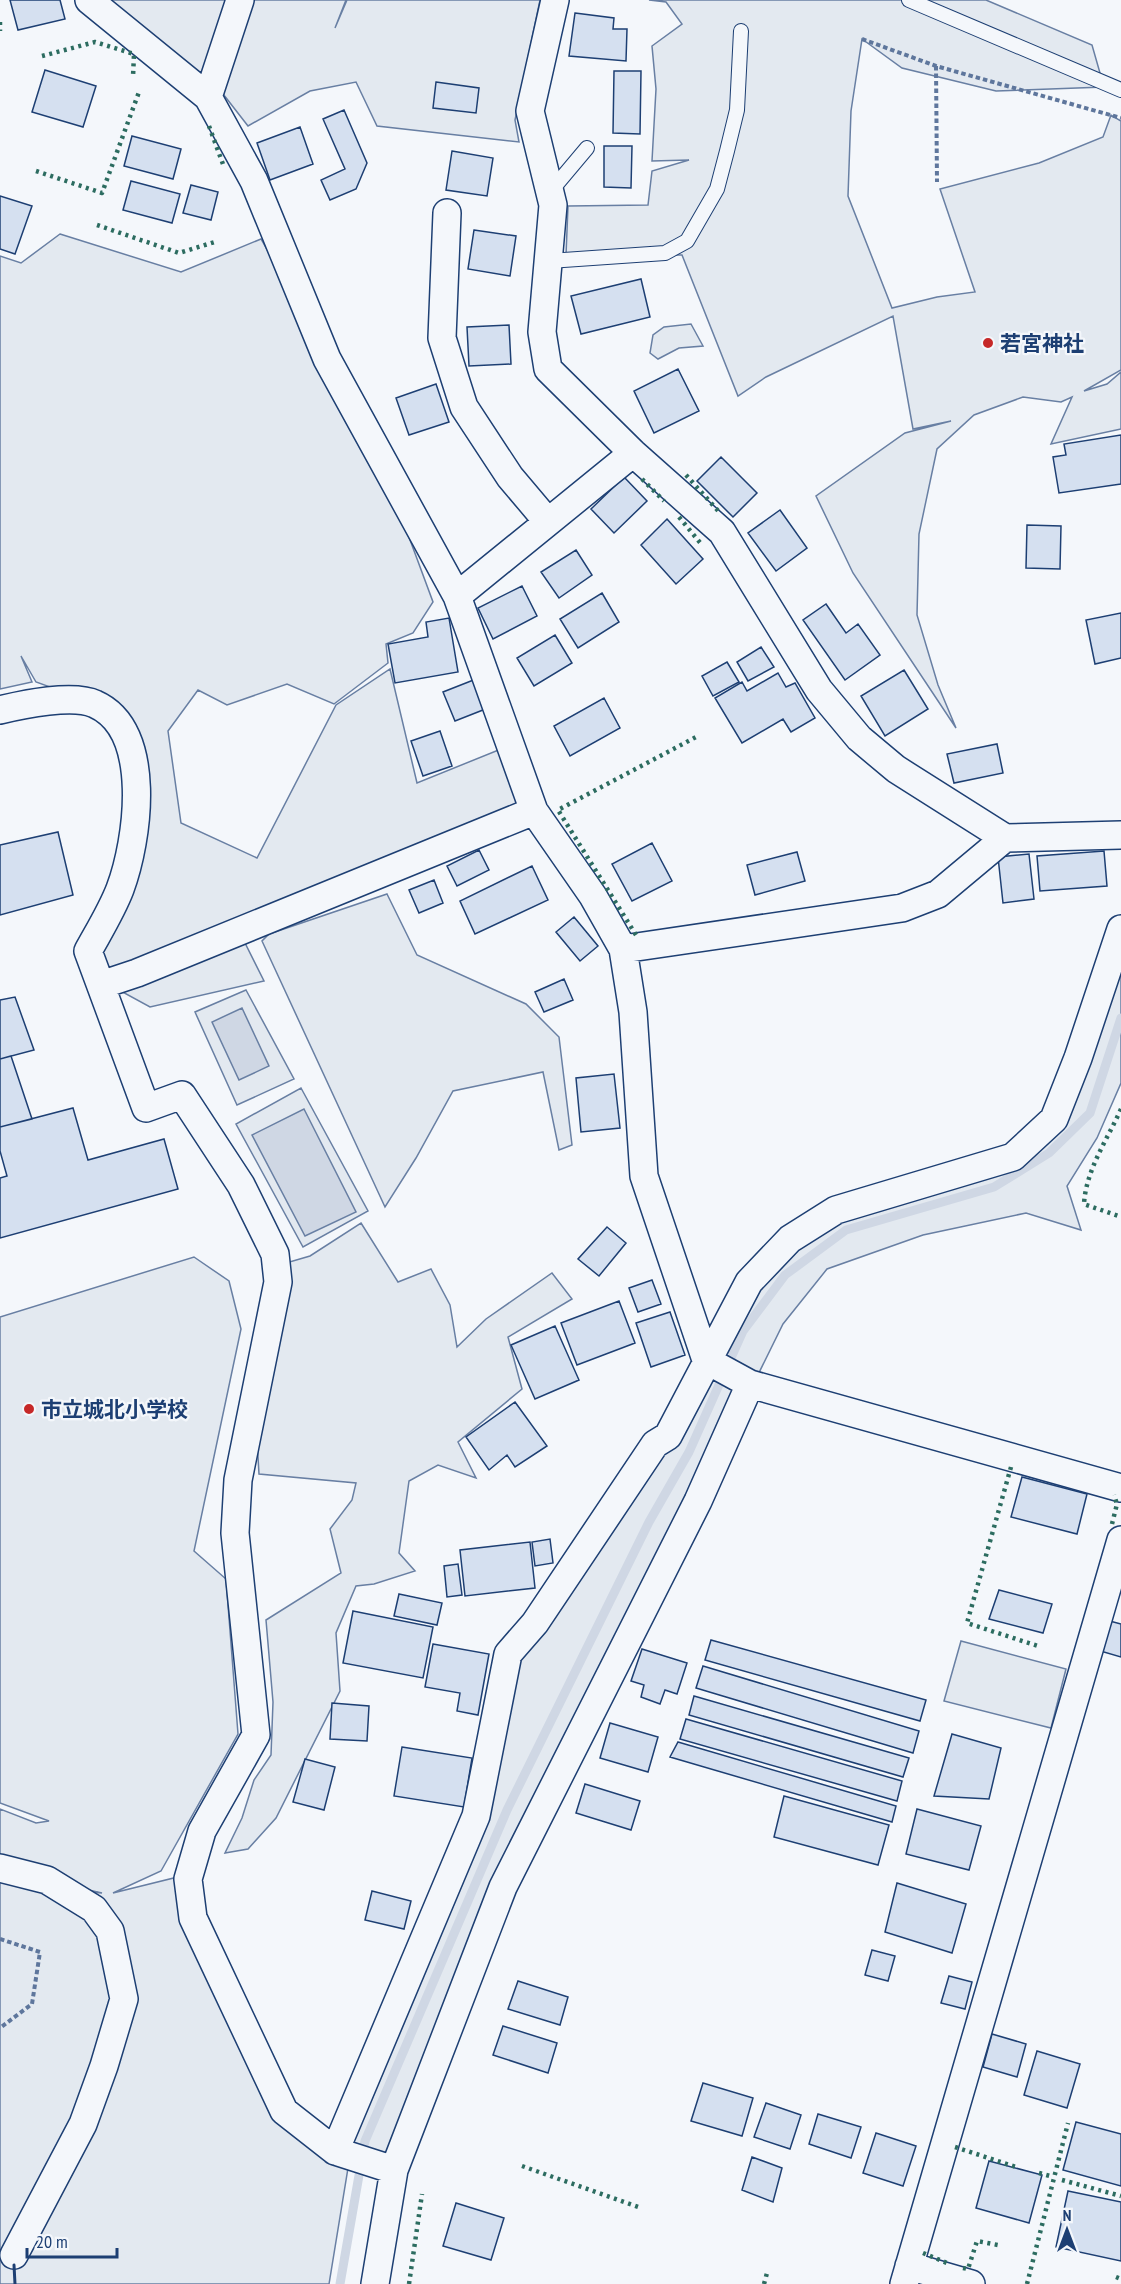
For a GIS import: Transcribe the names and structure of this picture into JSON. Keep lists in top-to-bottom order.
{
  "places": ["若宮神社", "市立城北小学校"],
  "scale_bar": "20 m",
  "north": "top"
}
